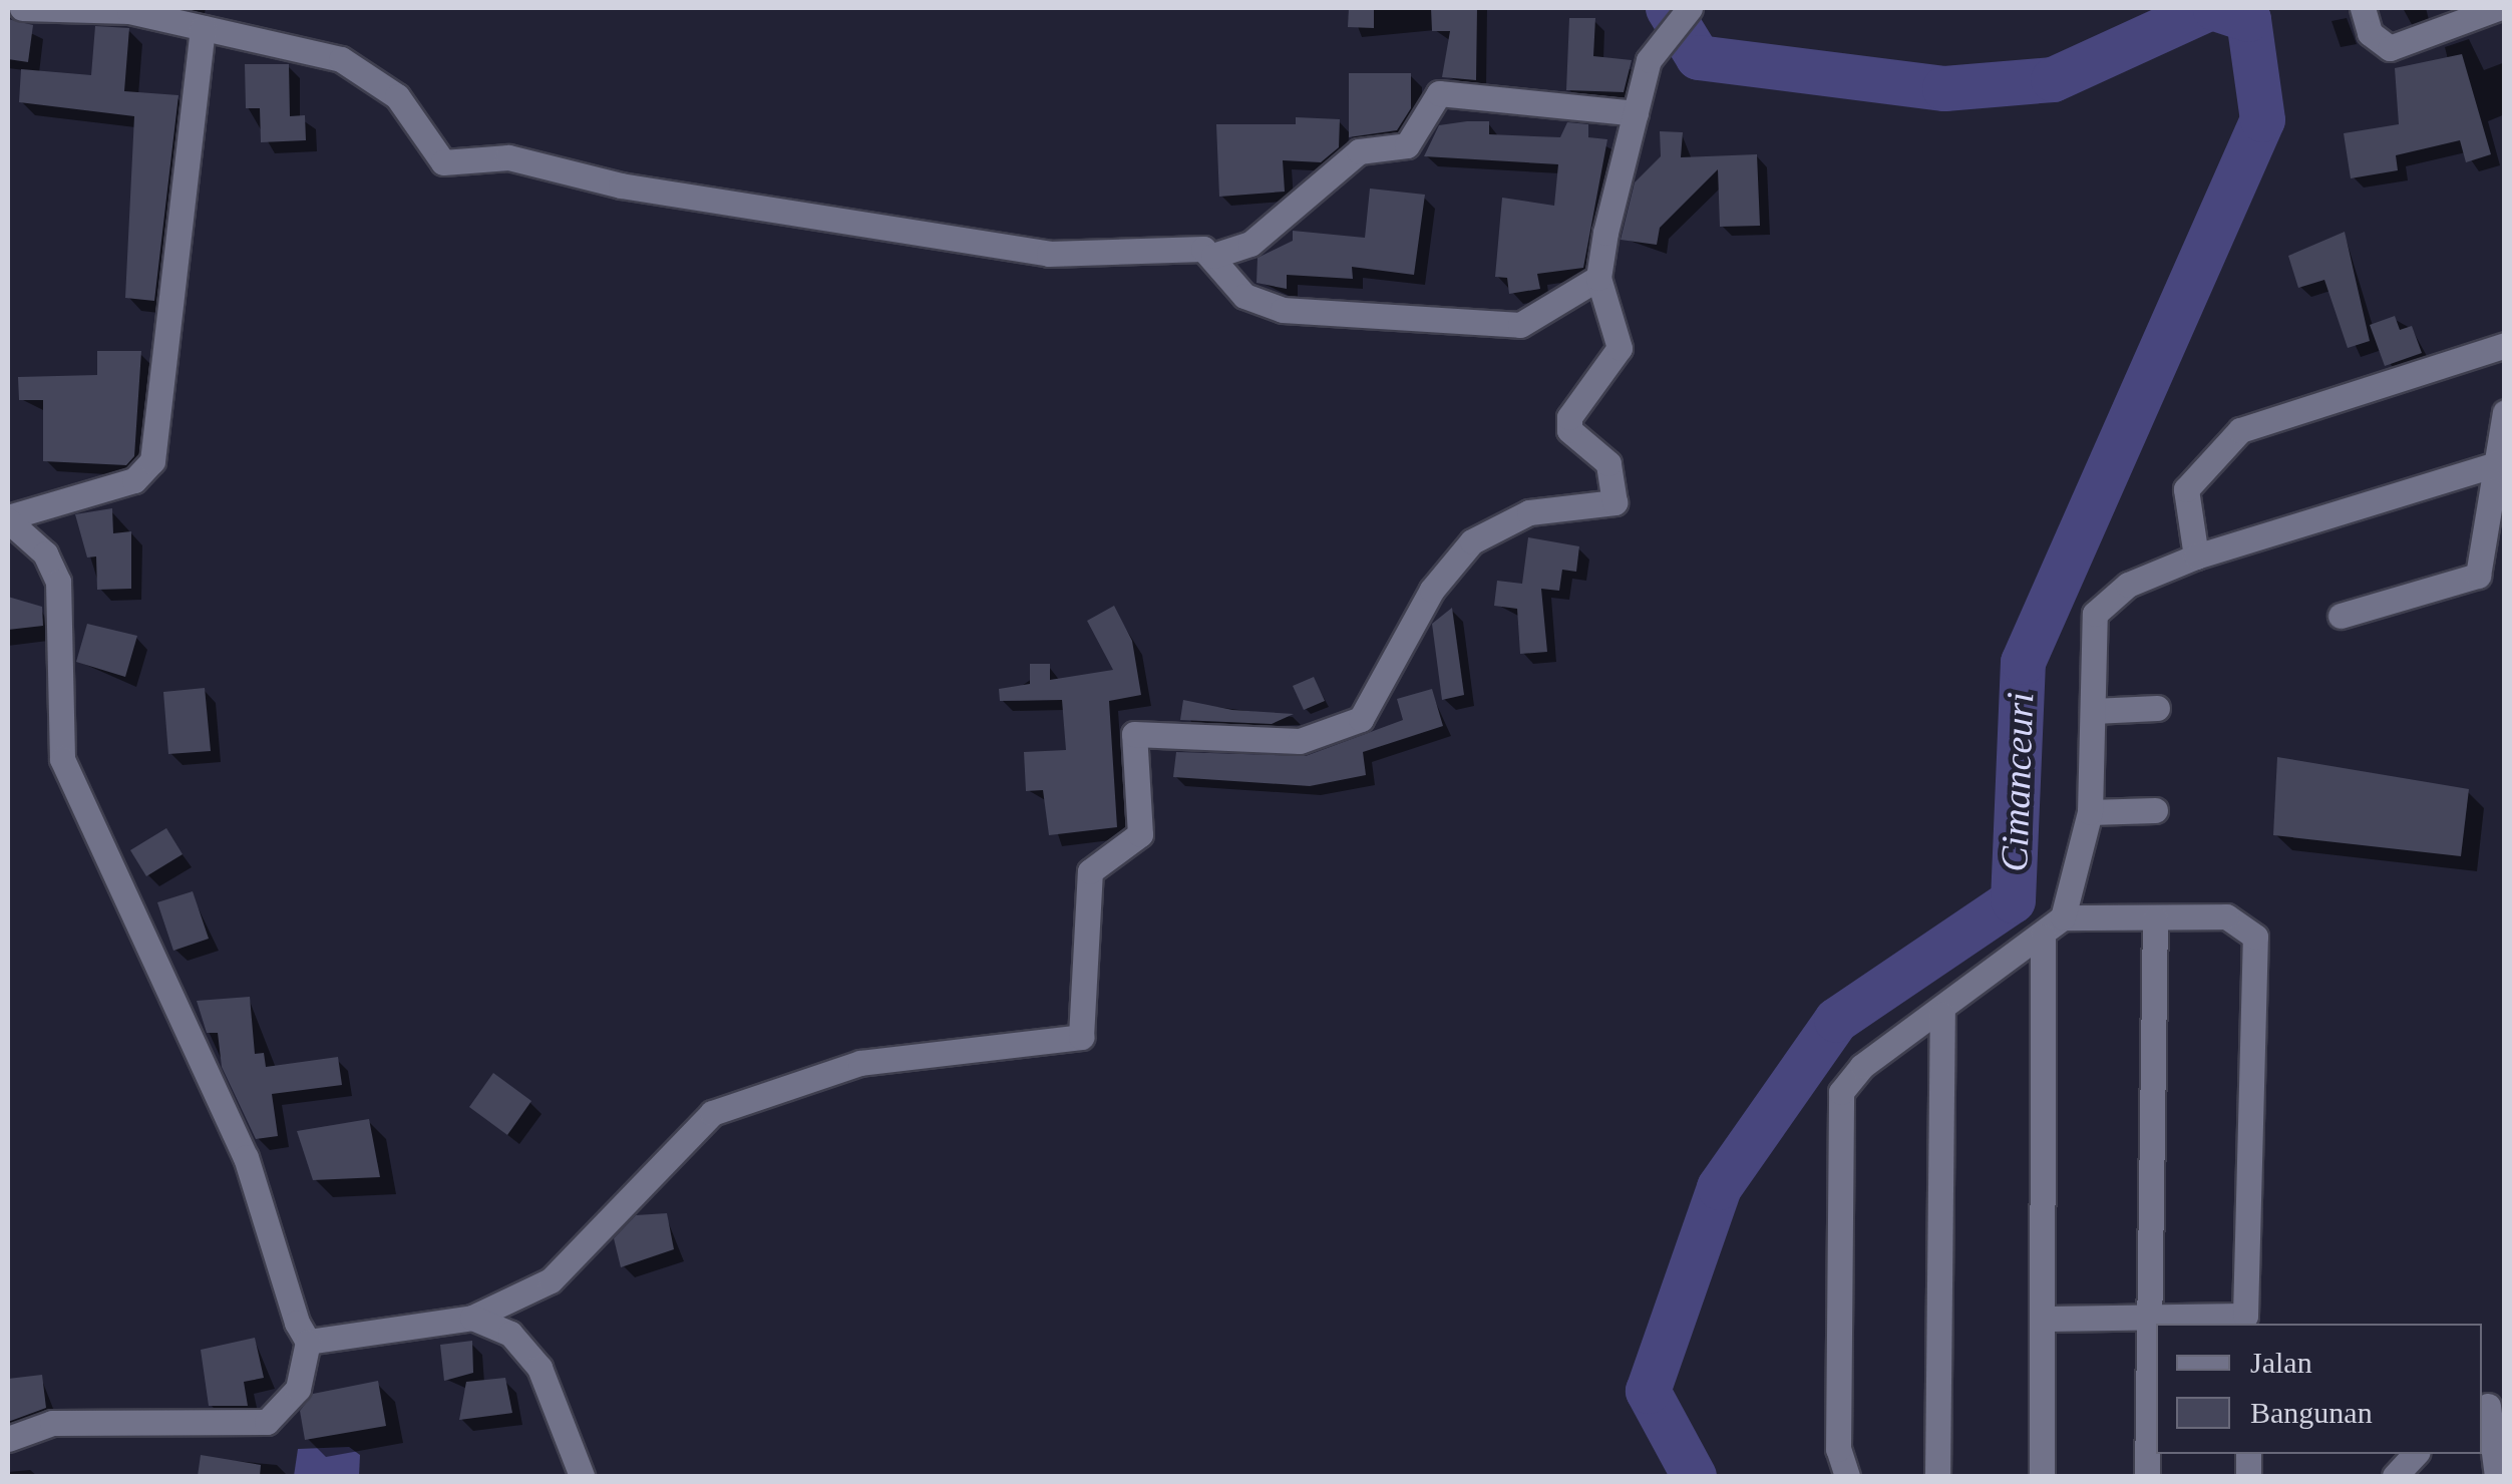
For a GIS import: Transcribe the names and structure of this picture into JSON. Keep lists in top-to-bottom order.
{
  "water": ["Cimanceuri"],
  "legend": ["Jalan", "Bangunan"]
}
